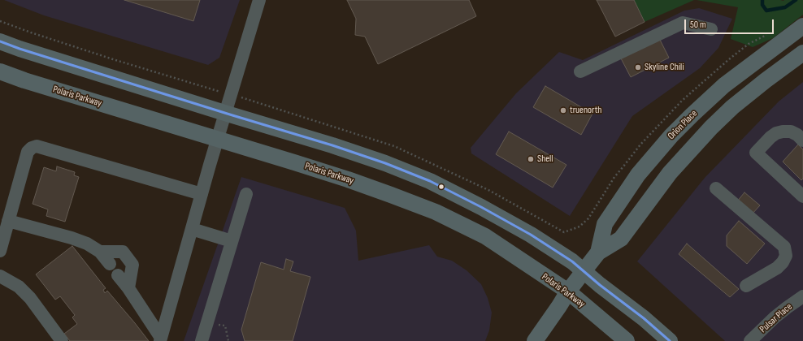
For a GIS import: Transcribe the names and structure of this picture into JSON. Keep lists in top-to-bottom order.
{
  "streets": {
    "main road": ["Polaris Parkway", "Orion Place"],
    "street": ["Pulsar Place"]
  },
  "crossings": [
    ["Polaris Parkway", "Orion Place"]
  ],
  "places": ["Skyline Chili", "truenorth", "Shell"],
  "scale_bar": "50 m"
}
